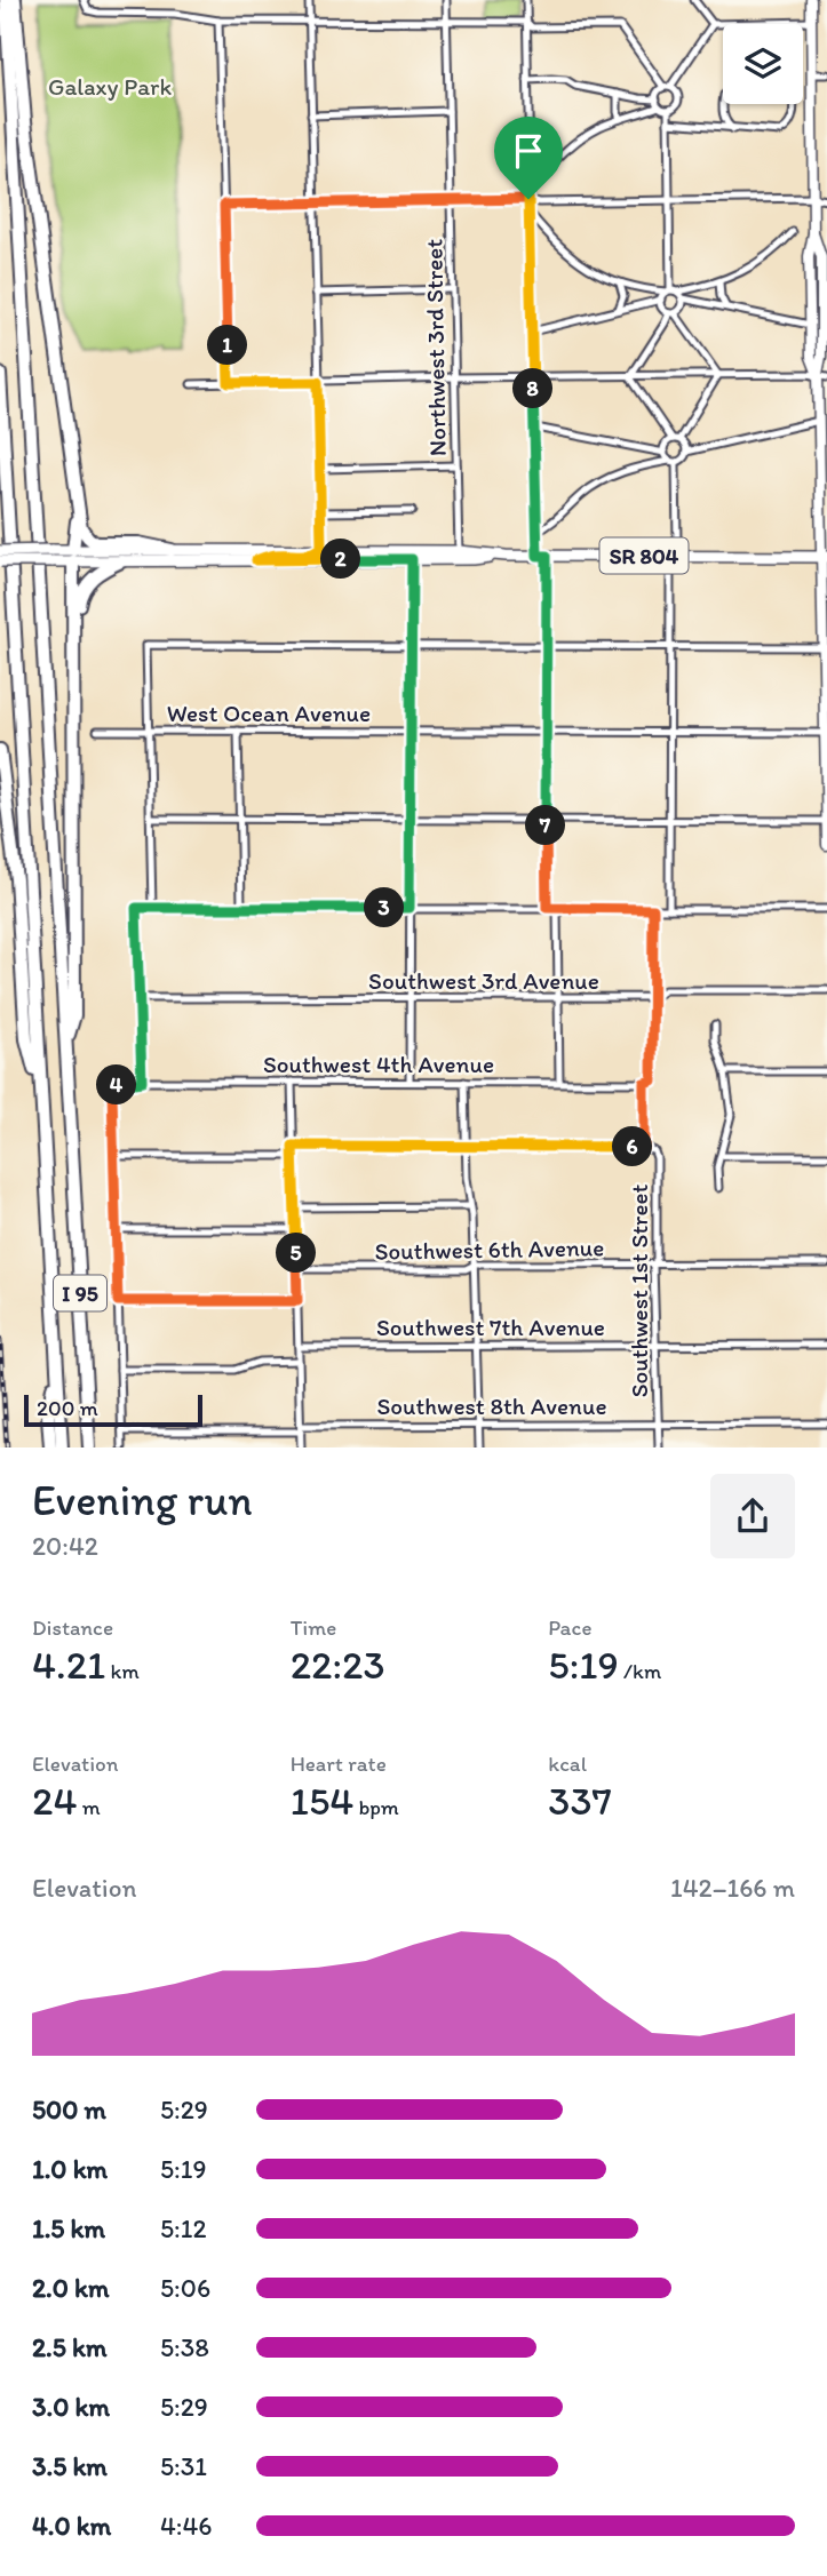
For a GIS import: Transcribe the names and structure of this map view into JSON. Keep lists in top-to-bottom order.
{
  "streets": {
    "highway": ["I 95"],
    "main road": ["SR 804"],
    "street": [
      "Northwest 3rd Street",
      "West Ocean Avenue",
      "Southwest 3rd Avenue",
      "Southwest 4th Avenue",
      "Southwest 6th Avenue",
      "Southwest 1st Street",
      "Southwest 7th Avenue",
      "Southwest 8th Avenue"
    ]
  },
  "crossings": [
    ["Northwest 3rd Street", "SR 804"],
    ["Southwest 3rd Avenue", "Southwest 1st Street"],
    ["Southwest 4th Avenue", "Southwest 1st Street"],
    ["Southwest 6th Avenue", "Southwest 1st Street"],
    ["Southwest 1st Street", "Southwest 7th Avenue"],
    ["Southwest 1st Street", "Southwest 8th Avenue"]
  ],
  "parks": ["Galaxy Park"],
  "scale_bar": "200 m",
  "page": {
    "pins": [
      "1",
      "8",
      "2",
      "7",
      "3",
      "4",
      "6",
      "5"
    ],
    "scale": "200 m",
    "heading": ["Evening run", "20:42"],
    "stats": [
      ["Distance", "4.21 km"],
      ["Time", "22:23"],
      ["Pace", "5:19 /km"],
      ["Elevation", "24 m"],
      ["Heart rate", "154 bpm"],
      ["kcal", "337"]
    ],
    "chart": ["Elevation", "142–166 m"],
    "list": [
      {
        "name": "500 m",
        "note": "5:29"
      },
      {
        "name": "1.0 km",
        "note": "5:19"
      },
      {
        "name": "1.5 km",
        "note": "5:12"
      },
      {
        "name": "2.0 km",
        "note": "5:06"
      },
      {
        "name": "2.5 km",
        "note": "5:38"
      },
      {
        "name": "3.0 km",
        "note": "5:29"
      },
      {
        "name": "3.5 km",
        "note": "5:31"
      },
      {
        "name": "4.0 km",
        "note": "4:46"
      }
    ]
  }
}
